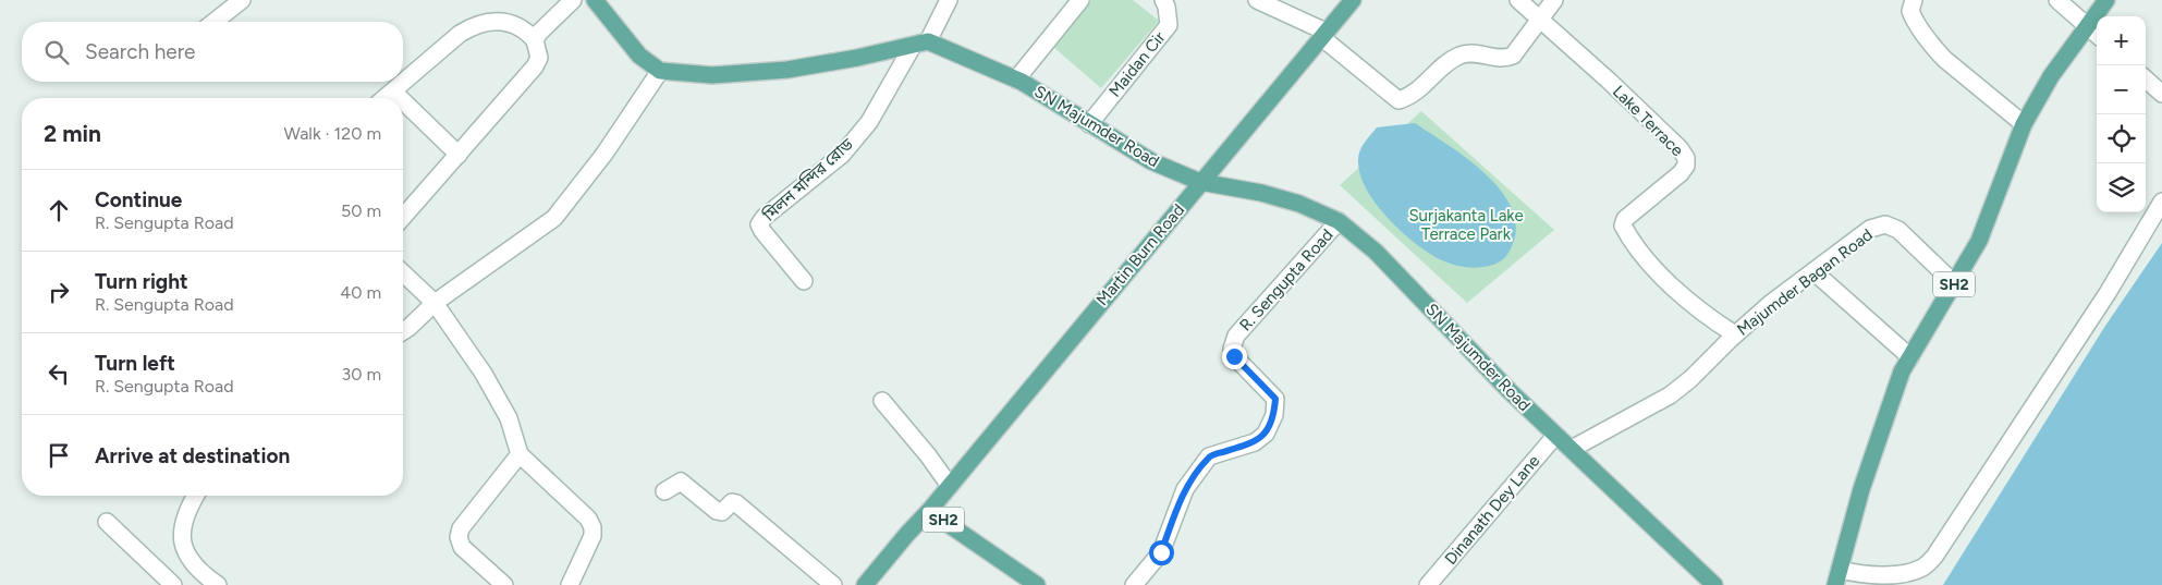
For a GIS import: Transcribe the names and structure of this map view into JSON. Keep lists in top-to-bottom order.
{
  "streets": {
    "main road": ["SN Majumder Road", "Martin Burn Road", "SH2"],
    "street": [
      "Maidan Cir",
      "Lake Terrace",
      "মিলন মন্দির রোড",
      "R. Sengupta Road",
      "Majumder Bagan Road",
      "Dinanath Dey Lane"
    ]
  },
  "crossings": [
    ["Maidan Cir", "SN Majumder Road"],
    ["Lake Terrace", "Majumder Bagan Road"],
    ["SN Majumder Road", "মিলন মন্দির রোড"],
    ["SN Majumder Road", "Martin Burn Road"],
    ["SN Majumder Road", "R. Sengupta Road"],
    ["SN Majumder Road", "Majumder Bagan Road"],
    ["SN Majumder Road", "Dinanath Dey Lane"],
    ["Martin Burn Road", "SH2"],
    ["Majumder Bagan Road", "SH2"]
  ],
  "parks": ["Surjakanta Lake Terrace Park"],
  "page": {
    "map_buttons": ["+", "−"],
    "search": "Search here",
    "heading": ["2 min", "Walk · 120 m"],
    "list": [
      ["Continue", "R. Sengupta Road", "50 m"],
      ["Turn right", "R. Sengupta Road", "40 m"],
      ["Turn left", "R. Sengupta Road", "30 m"],
      "Arrive at destination"
    ]
  }
}
